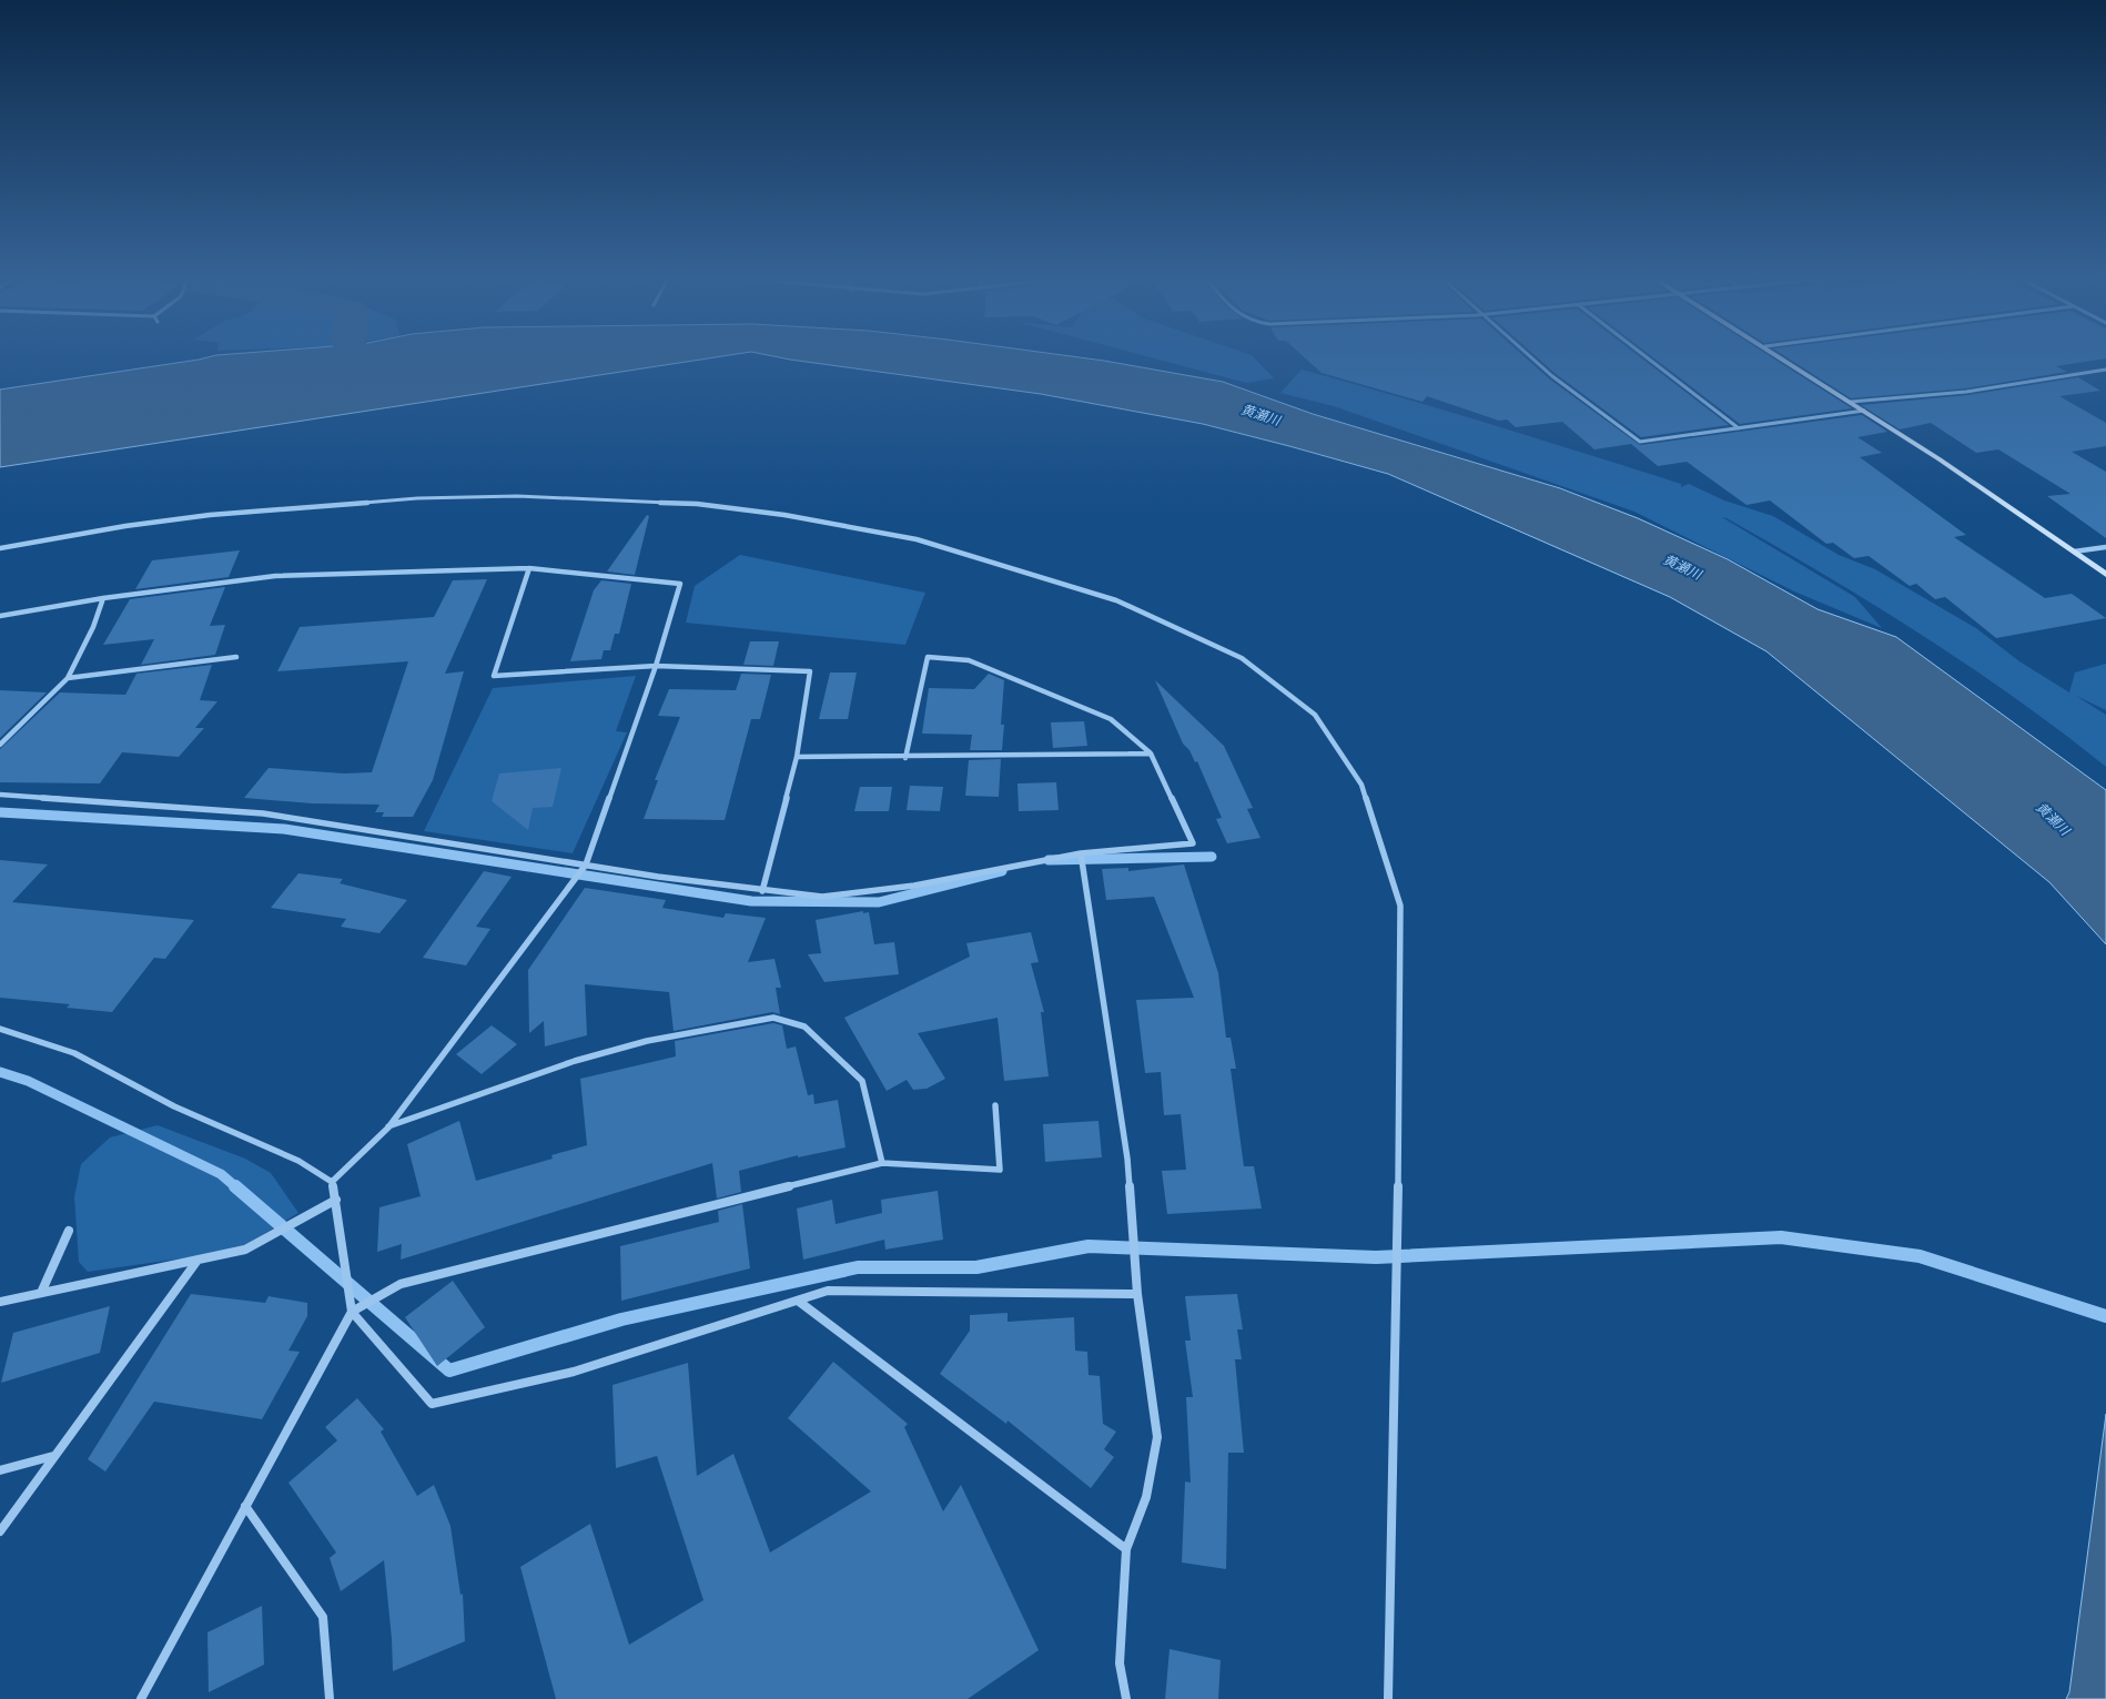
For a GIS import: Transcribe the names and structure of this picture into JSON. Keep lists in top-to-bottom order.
{
  "water": ["黄瀬川"]
}
